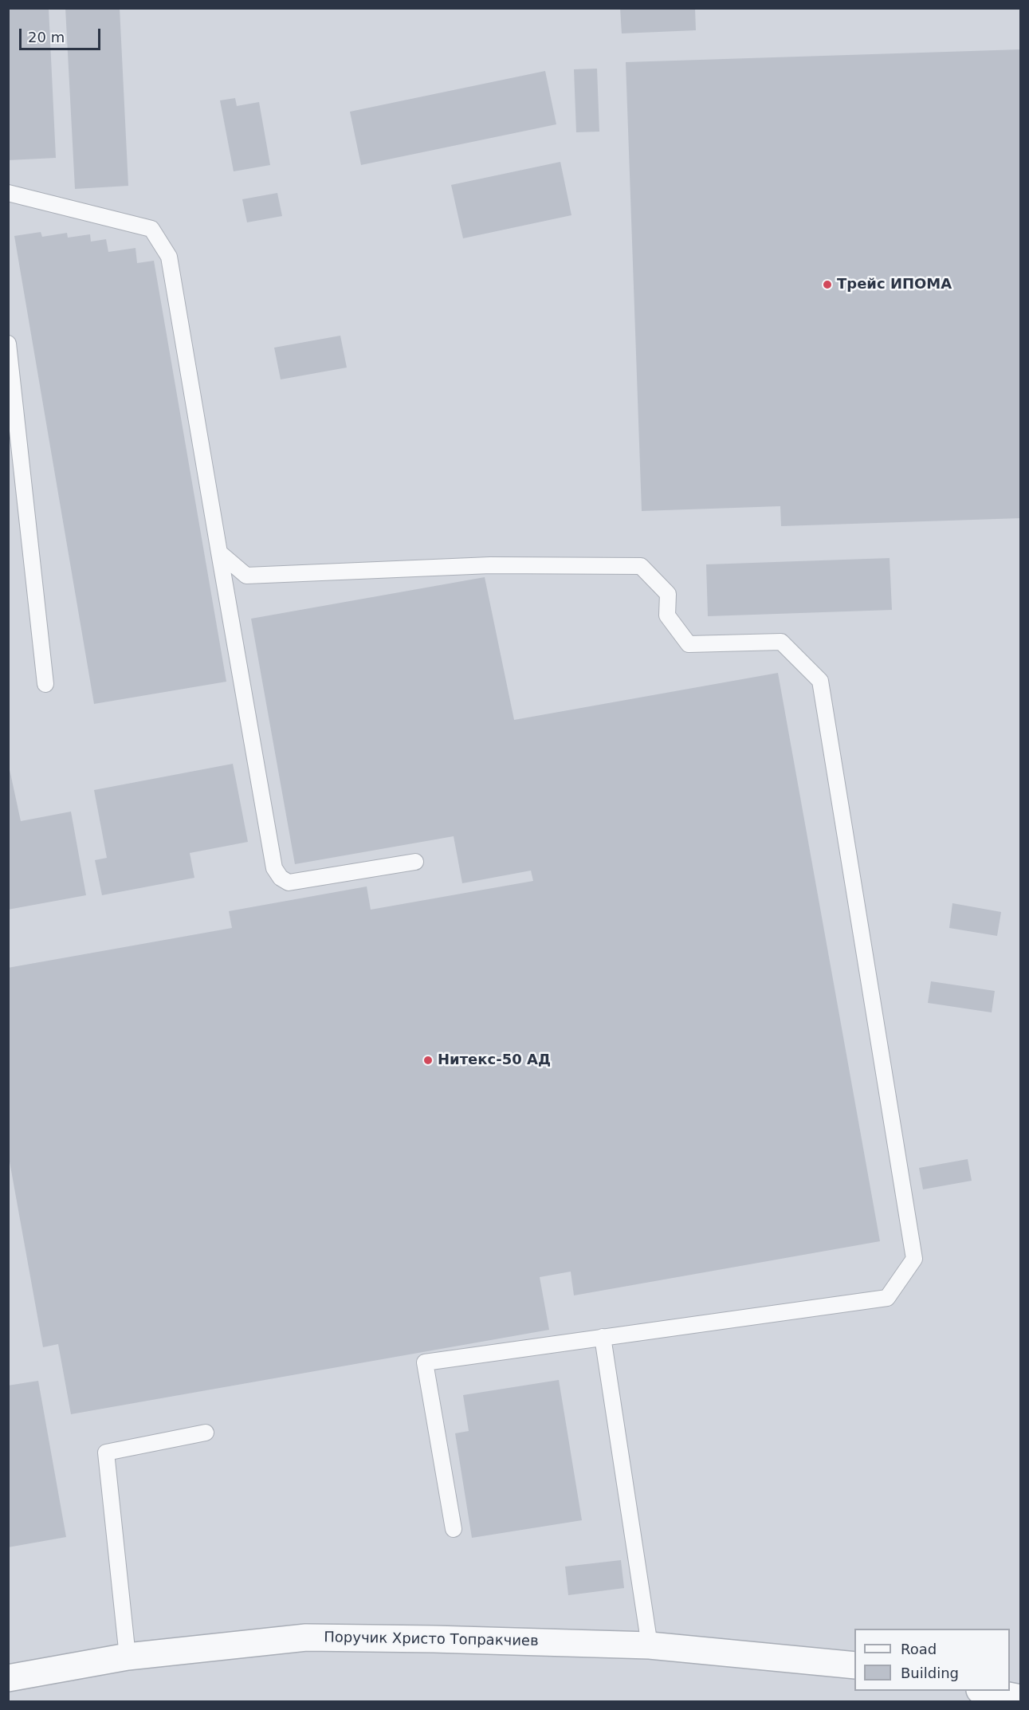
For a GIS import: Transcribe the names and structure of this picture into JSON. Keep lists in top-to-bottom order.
{
  "streets": {
    "street": ["Поручик Христо Топракчиев"]
  },
  "places": ["Трейс ИПОМА", "Нитекс-50 АД"],
  "legend": ["Road", "Building"],
  "scale_bar": "20 m"
}
